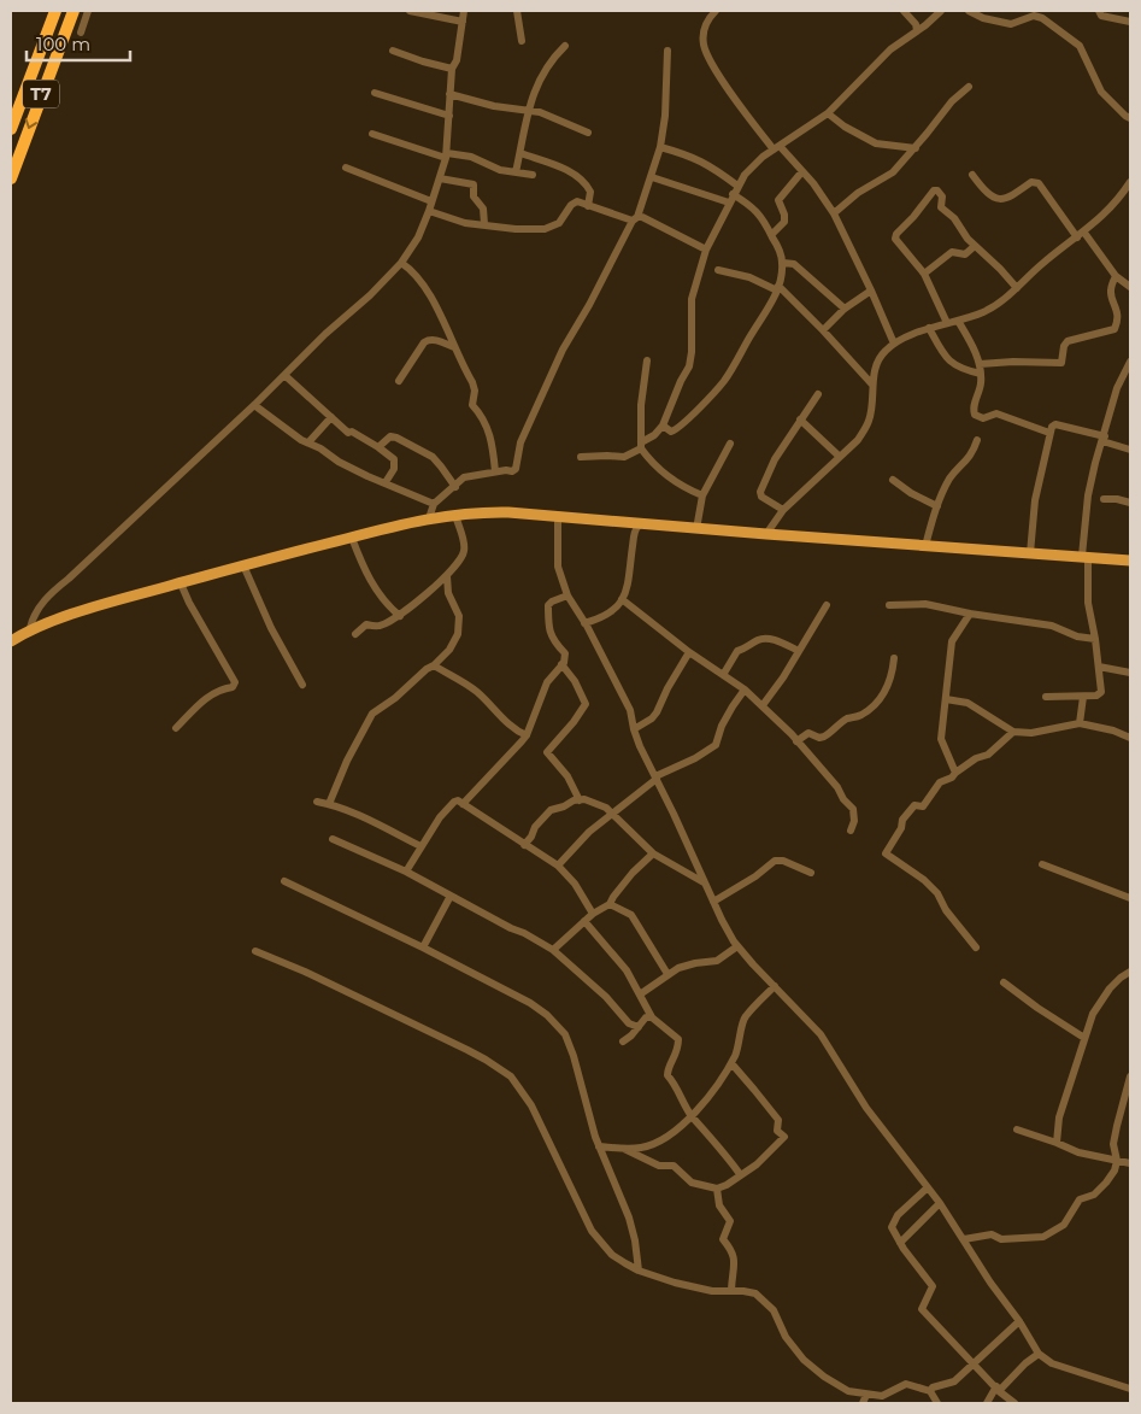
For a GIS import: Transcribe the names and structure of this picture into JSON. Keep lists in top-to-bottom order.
{
  "streets": {
    "highway": ["T7"]
  },
  "scale_bar": "100 m"
}
